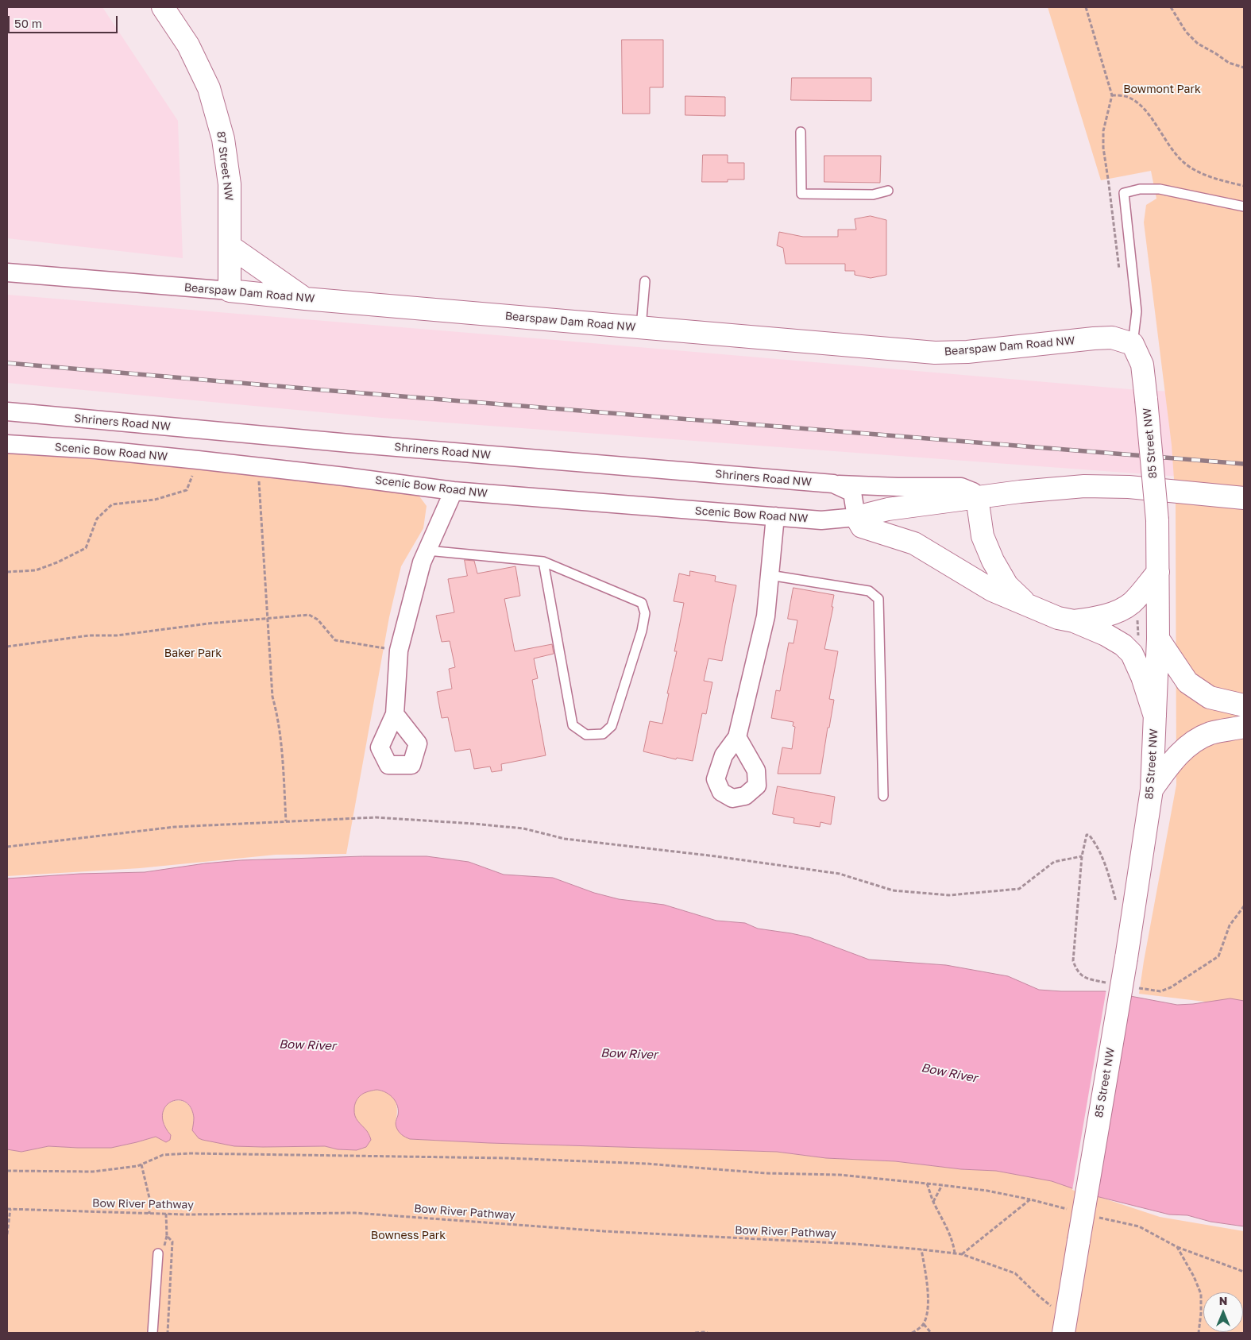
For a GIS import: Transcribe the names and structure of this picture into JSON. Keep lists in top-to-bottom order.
{
  "streets": {
    "street": [
      "87 Street NW",
      "Bearspaw Dam Road NW",
      "Shriners Road NW",
      "85 Street NW",
      "Scenic Bow Road NW"
    ],
    "path": ["Bow River Pathway"]
  },
  "crossings": [
    ["87 Street NW", "Bearspaw Dam Road NW"],
    ["Bearspaw Dam Road NW", "85 Street NW"],
    ["Shriners Road NW", "Scenic Bow Road NW"]
  ],
  "water": ["Bow River"],
  "parks": ["Bowmont Park", "Baker Park", "Bowness Park"],
  "scale_bar": "50 m",
  "north": "top"
}
